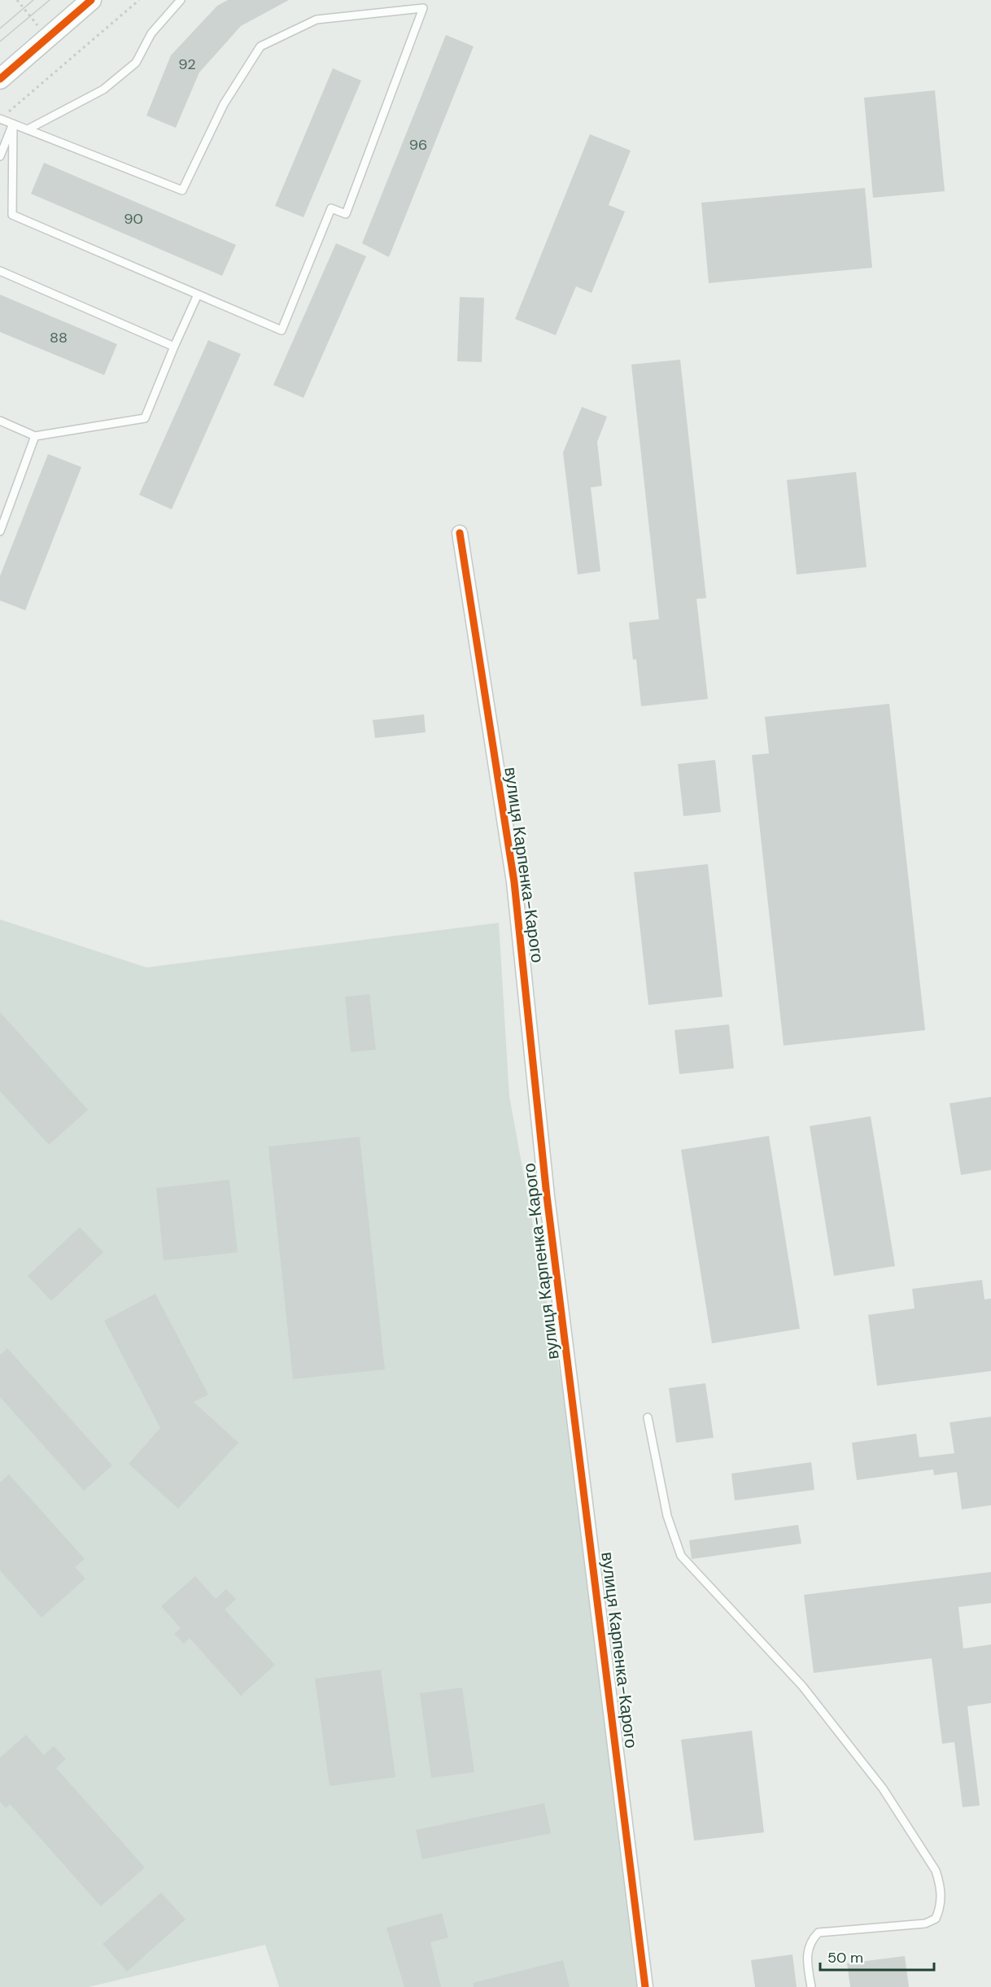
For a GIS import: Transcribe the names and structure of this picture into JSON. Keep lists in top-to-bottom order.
{
  "streets": {
    "street": ["вулиця Карпенка-Карого"]
  },
  "house_numbers": [
    "92",
    "96",
    "90",
    "88"
  ],
  "scale_bar": "50 m"
}
